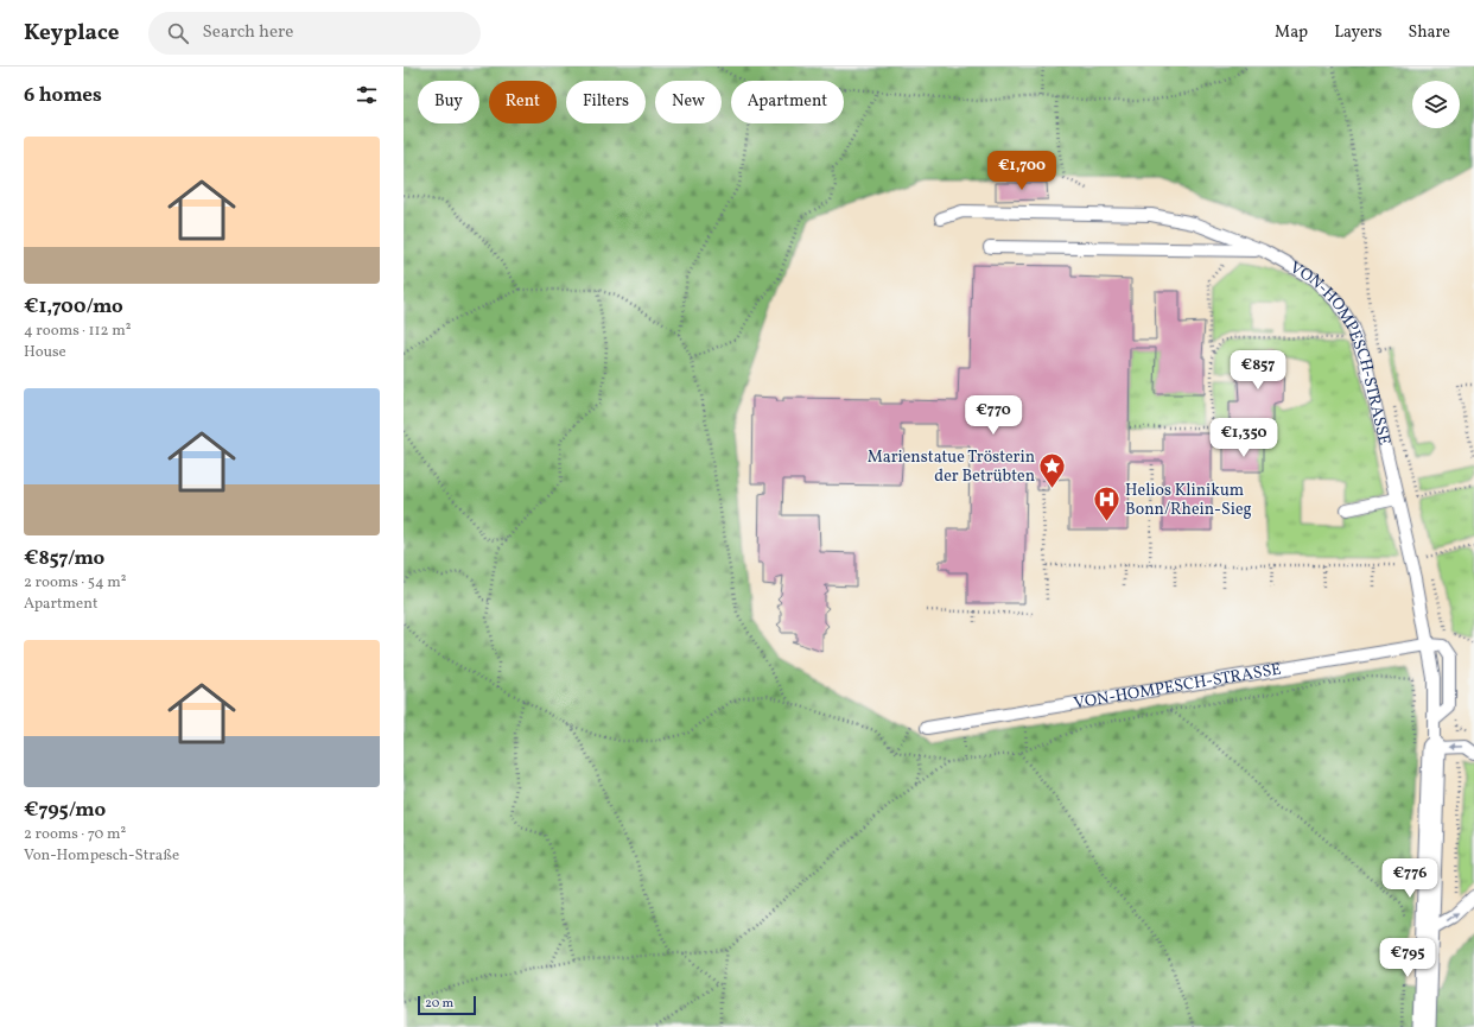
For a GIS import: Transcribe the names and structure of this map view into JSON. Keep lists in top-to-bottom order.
{
  "streets": {
    "street": ["VON-HOMPESCH-STRASSE"]
  },
  "places": {
    "place": ["Marienstatue Trösterin der Betrübten"],
    "hospital": ["Helios Klinikum Bonn/Rhein-Sieg"]
  },
  "scale_bar": "20 m",
  "page": {
    "header": "Keyplace",
    "search": "Search here",
    "nav": ["Map", "Layers", "Share"],
    "heading": "6 homes",
    "chip": [
      "Buy",
      "Rent",
      "Filters",
      "New",
      "Apartment"
    ],
    "list": [
      {
        "name": "€1,700/mo",
        "note": "4 rooms · 112 m² · House"
      },
      {
        "name": "€857/mo",
        "note": "2 rooms · 54 m² · Apartment"
      },
      {
        "name": "€795/mo",
        "note": "2 rooms · 70 m² · Von-Hompesch-Straße"
      }
    ],
    "price": [
      "€1,700",
      "€857",
      "€770",
      "€1,350",
      "€776",
      "€795"
    ],
    "scale": "20 m"
  }
}
